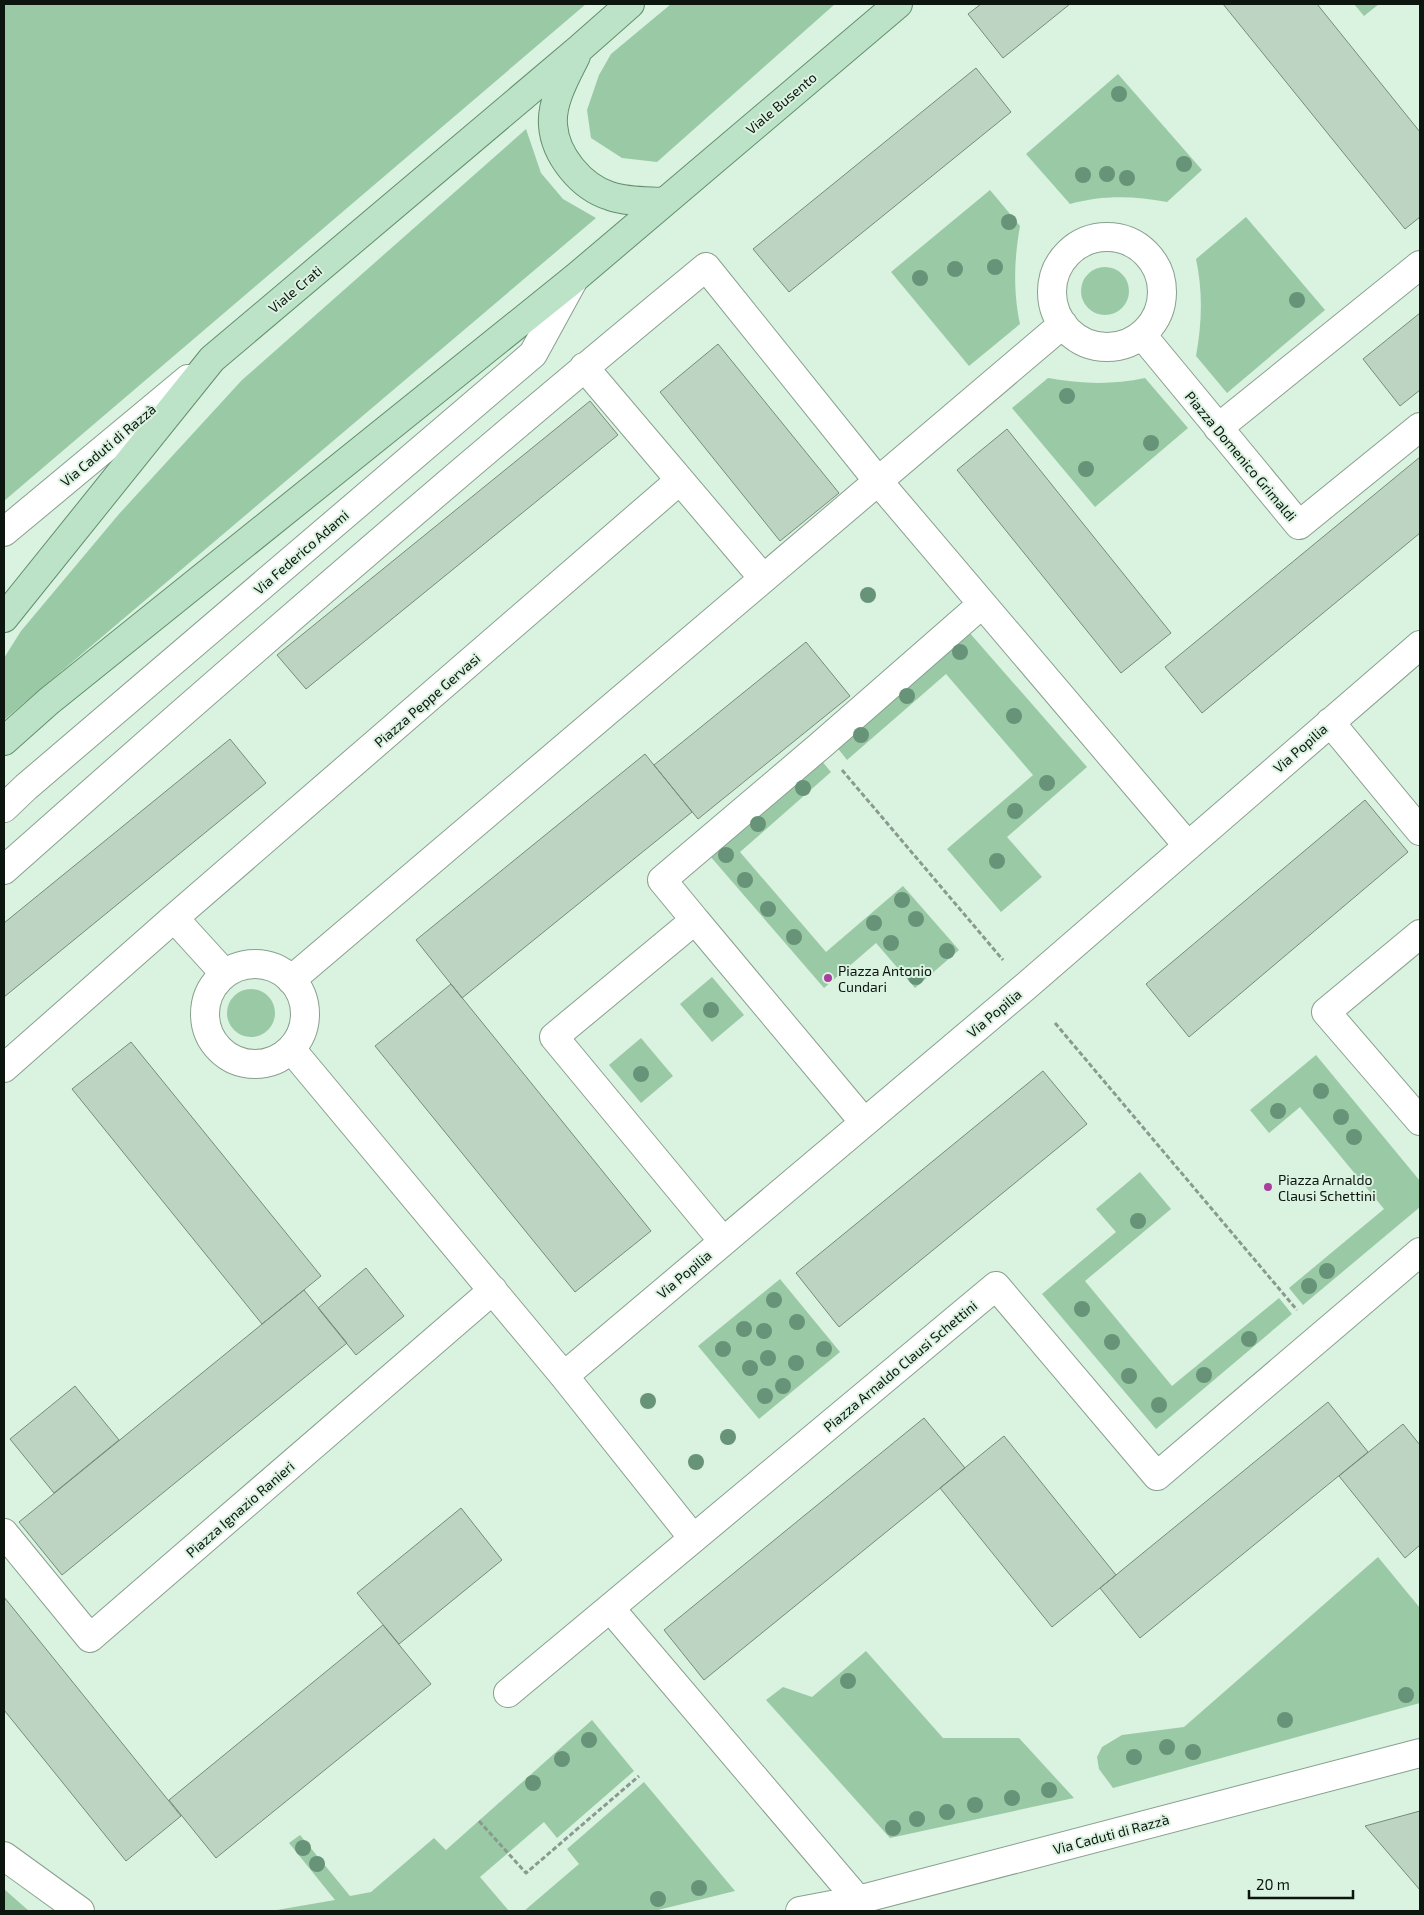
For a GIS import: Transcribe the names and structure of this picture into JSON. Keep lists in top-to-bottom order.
{
  "streets": {
    "main road": ["Viale Busento", "Viale Crati", "Via Federico Adami"],
    "street": [
      "Via Caduti di Razzà",
      "Piazza Domenico Grimaldi",
      "Piazza Peppe Gervasi",
      "Via Popilia",
      "Piazza Arnaldo Clausi Schettini",
      "Piazza Ignazio Ranieri"
    ]
  },
  "crossings": [
    ["Viale Busento", "Via Federico Adami"],
    ["Viale Crati", "Via Caduti di Razzà"]
  ],
  "places": ["Piazza Antonio Cundari", "Piazza Arnaldo Clausi Schettini"],
  "scale_bar": "20 m"
}
